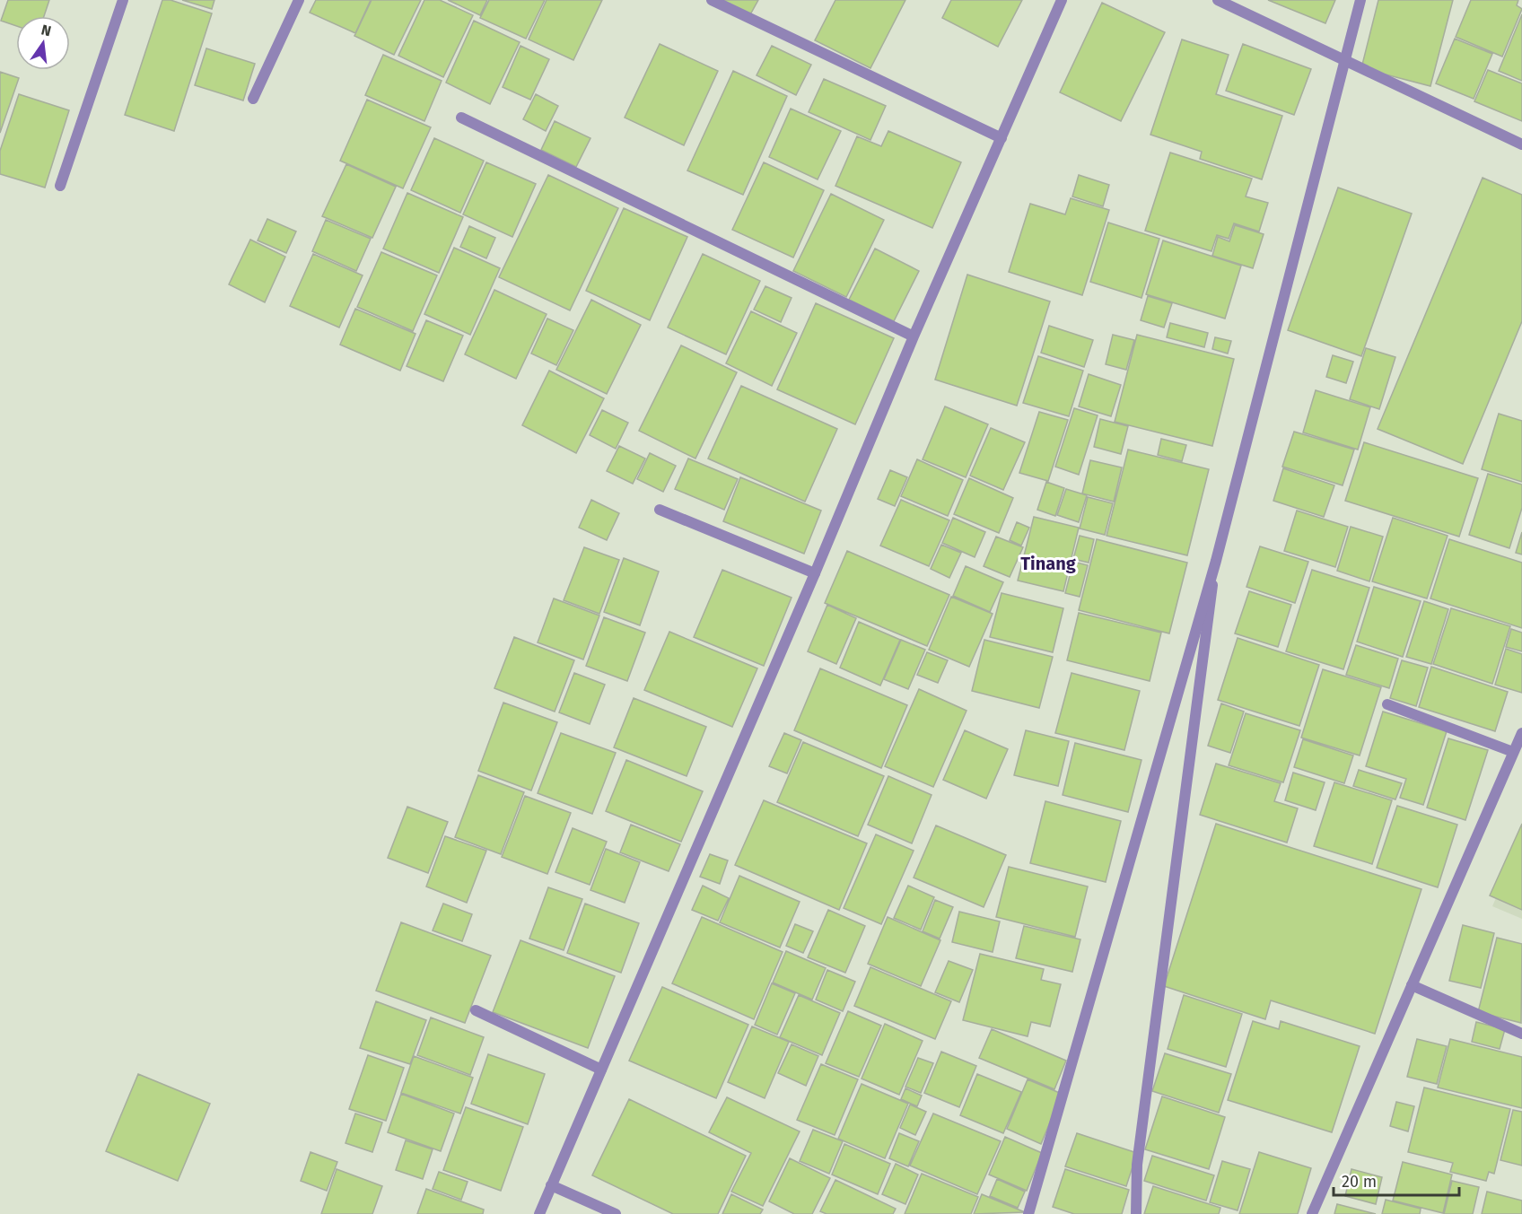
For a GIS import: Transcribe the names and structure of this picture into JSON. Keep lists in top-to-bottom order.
{
  "districts": ["Tinang"],
  "scale_bar": "20 m",
  "north": "top"
}
